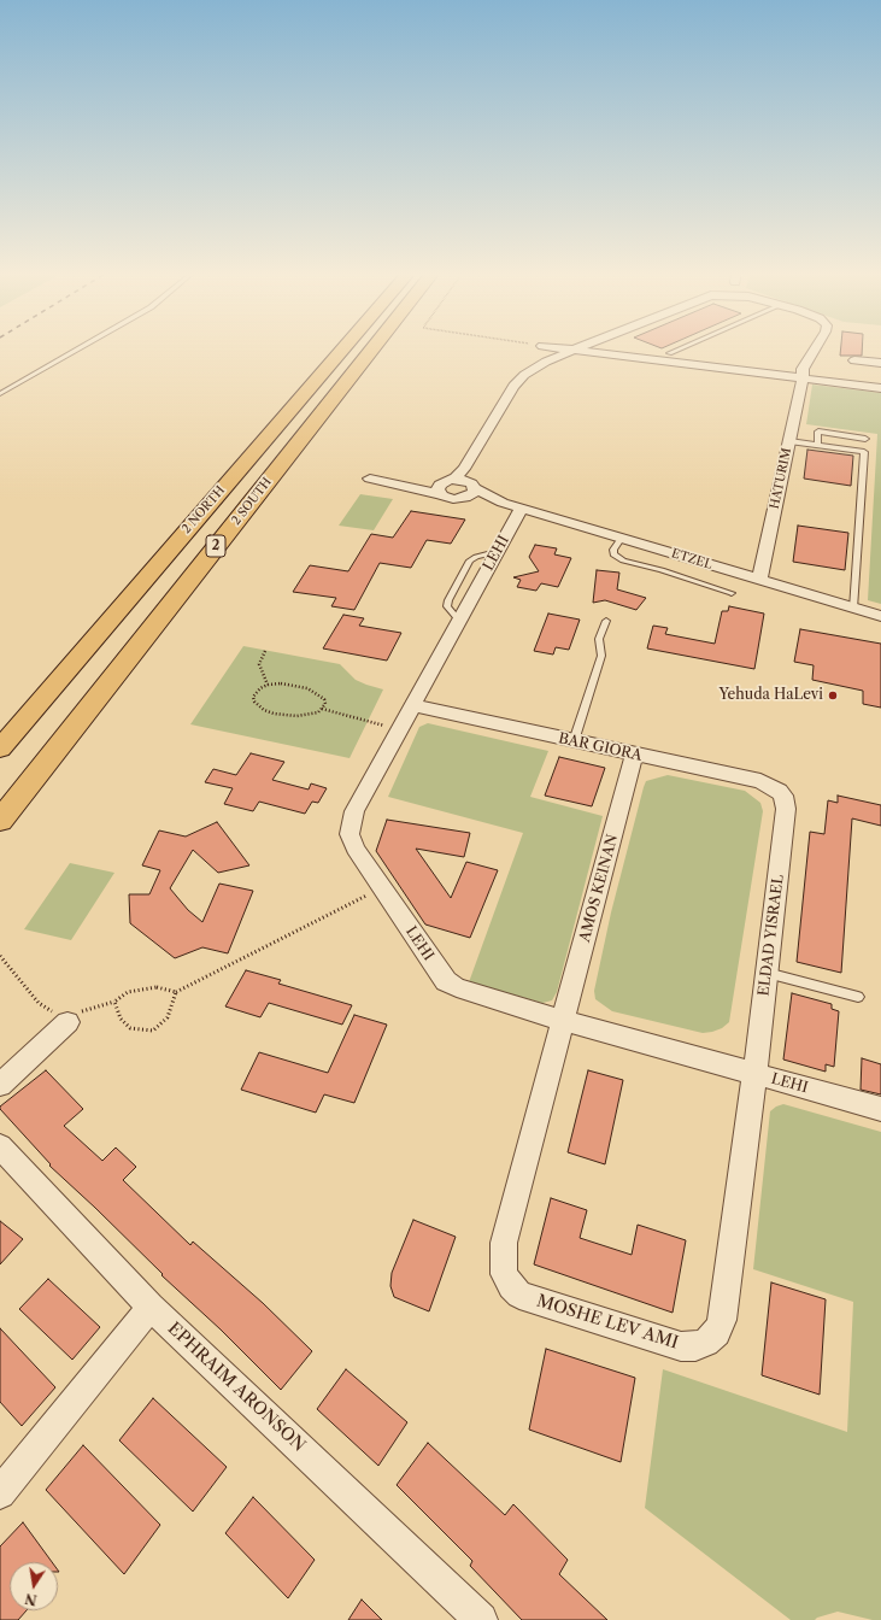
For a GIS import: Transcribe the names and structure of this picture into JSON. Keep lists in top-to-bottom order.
{
  "streets": {
    "highway": ["2 SOUTH", "2 NORTH", "2"],
    "street": [
      "HATURIM",
      "LEHI",
      "ETZEL",
      "BAR GIORA",
      "AMOS KEINAN",
      "ELDAD YISRAEL",
      "MOSHE LEV AMI",
      "EPHRAIM ARONSON"
    ]
  },
  "crossings": [
    ["HATURIM", "ETZEL"],
    ["LEHI", "ETZEL"],
    ["LEHI", "BAR GIORA"],
    ["LEHI", "AMOS KEINAN"],
    ["LEHI", "ELDAD YISRAEL"],
    ["LEHI", "MOSHE LEV AMI"],
    ["BAR GIORA", "AMOS KEINAN"],
    ["BAR GIORA", "ELDAD YISRAEL"],
    ["AMOS KEINAN", "MOSHE LEV AMI"],
    ["ELDAD YISRAEL", "MOSHE LEV AMI"]
  ],
  "places": ["Yehuda HaLevi"],
  "north": "bottom"
}
